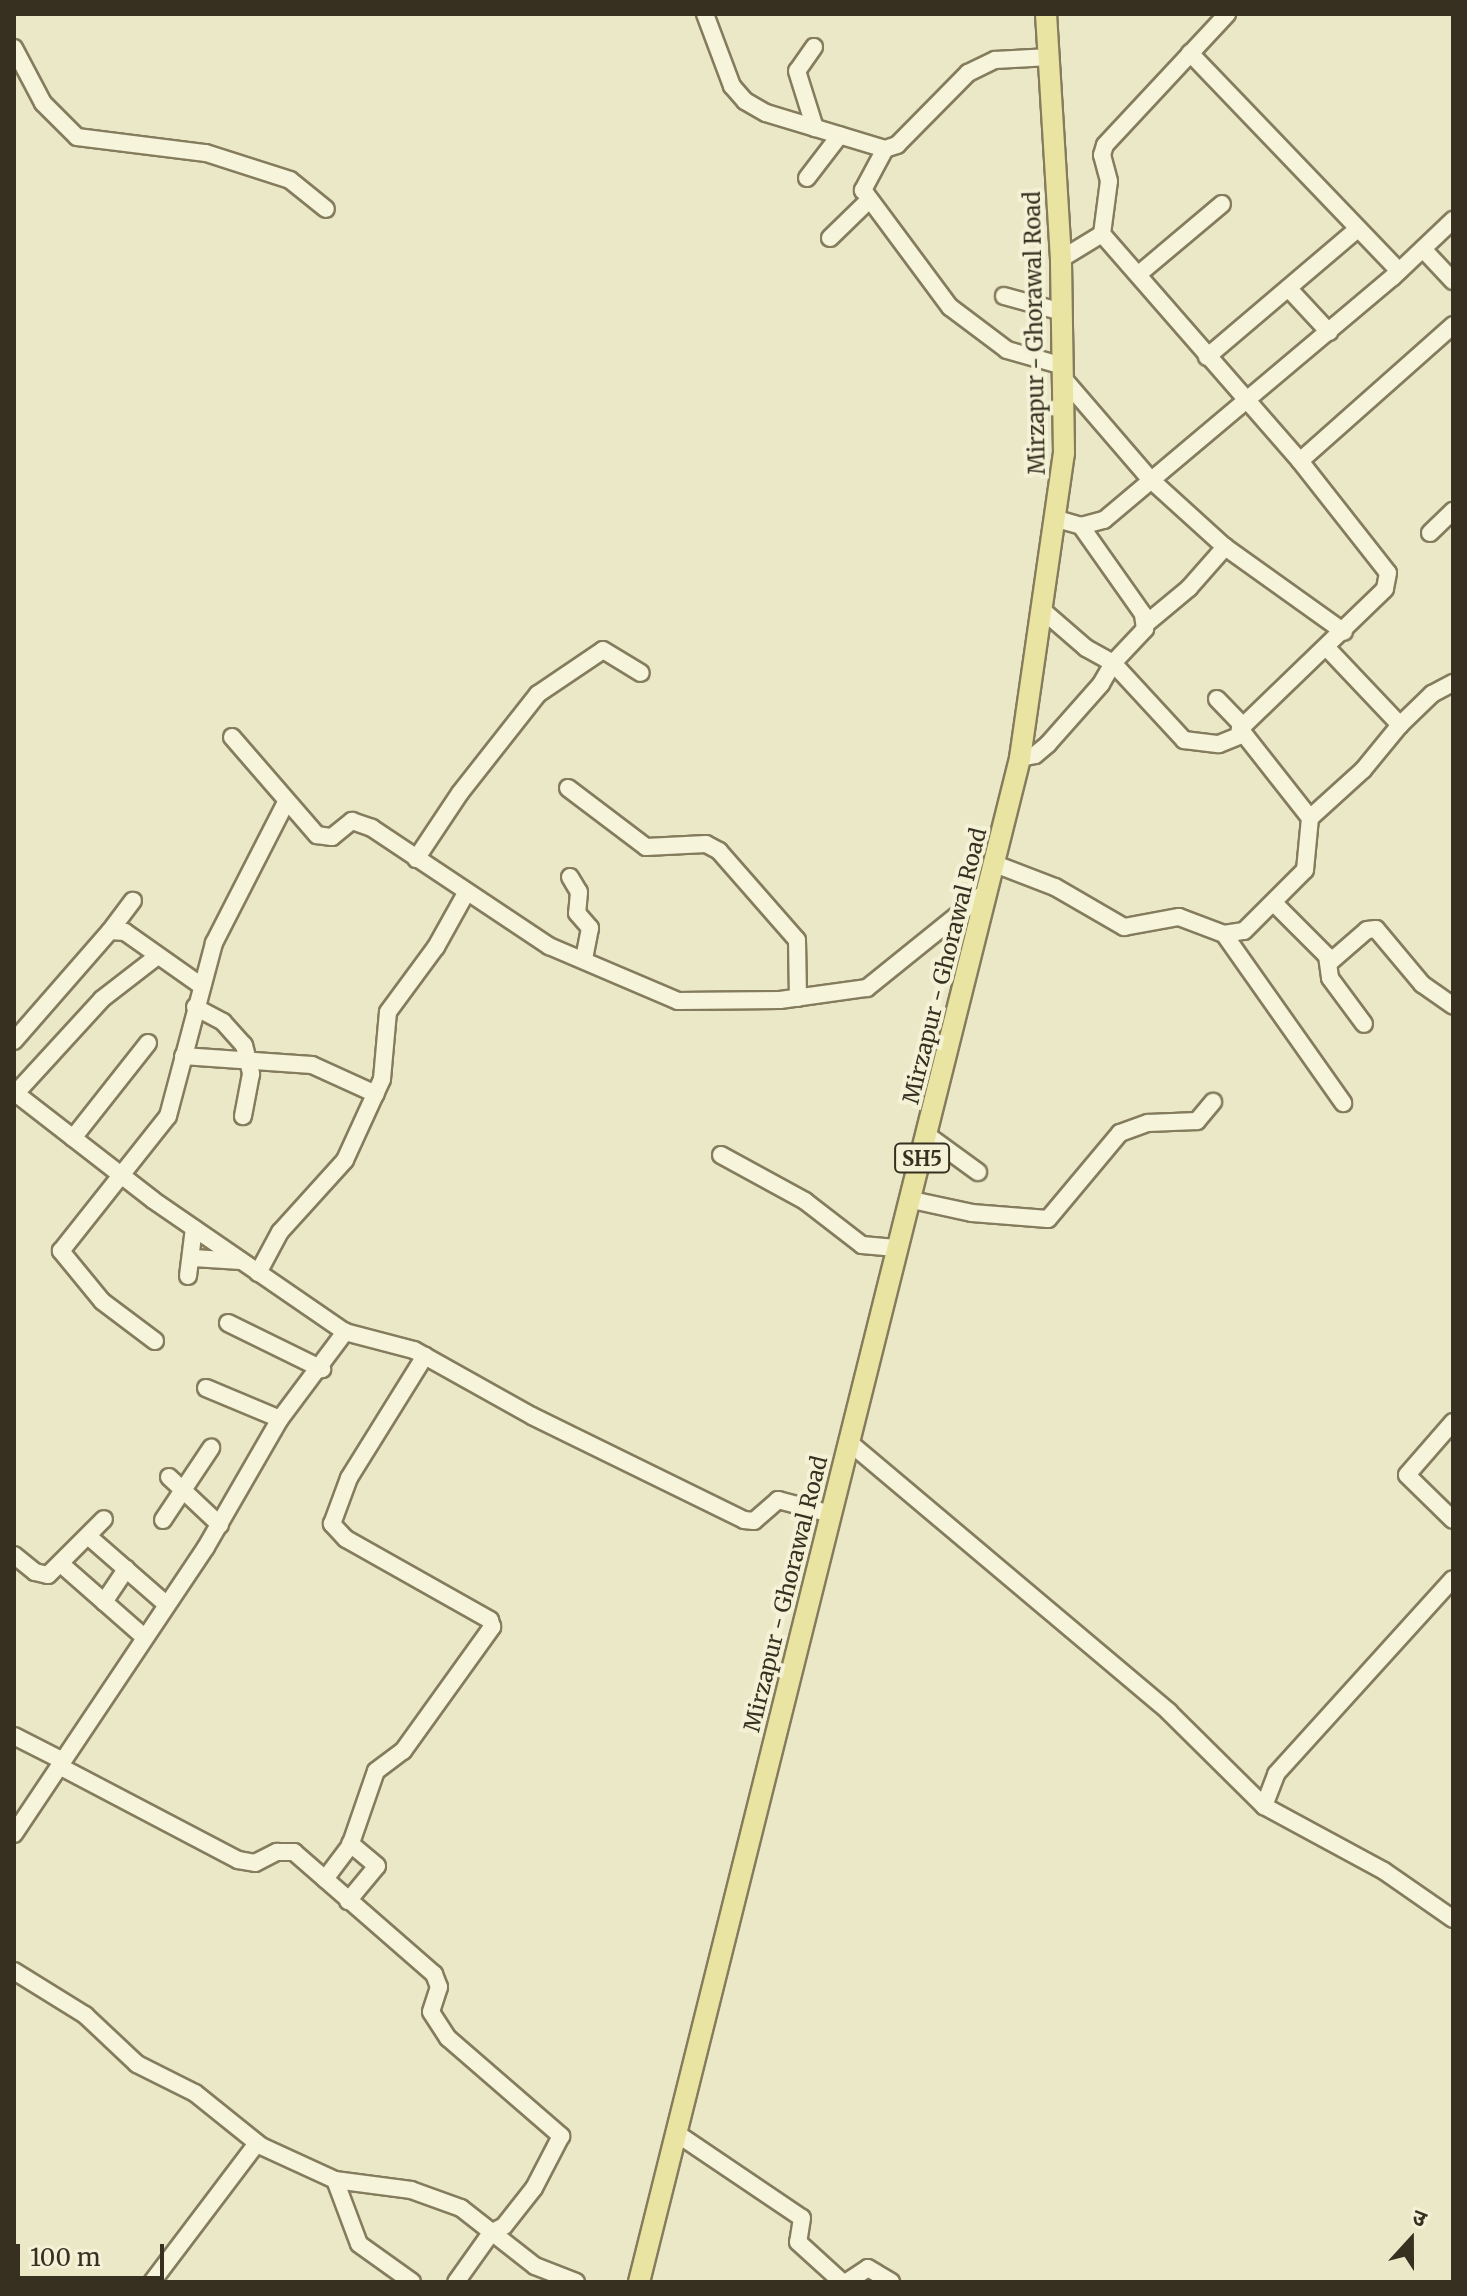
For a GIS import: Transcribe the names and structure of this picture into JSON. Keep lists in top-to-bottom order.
{
  "streets": {
    "main road": ["Mirzapur - Ghorawal Road", "SH5"]
  },
  "scale_bar": "100 m",
  "north": "top"
}
